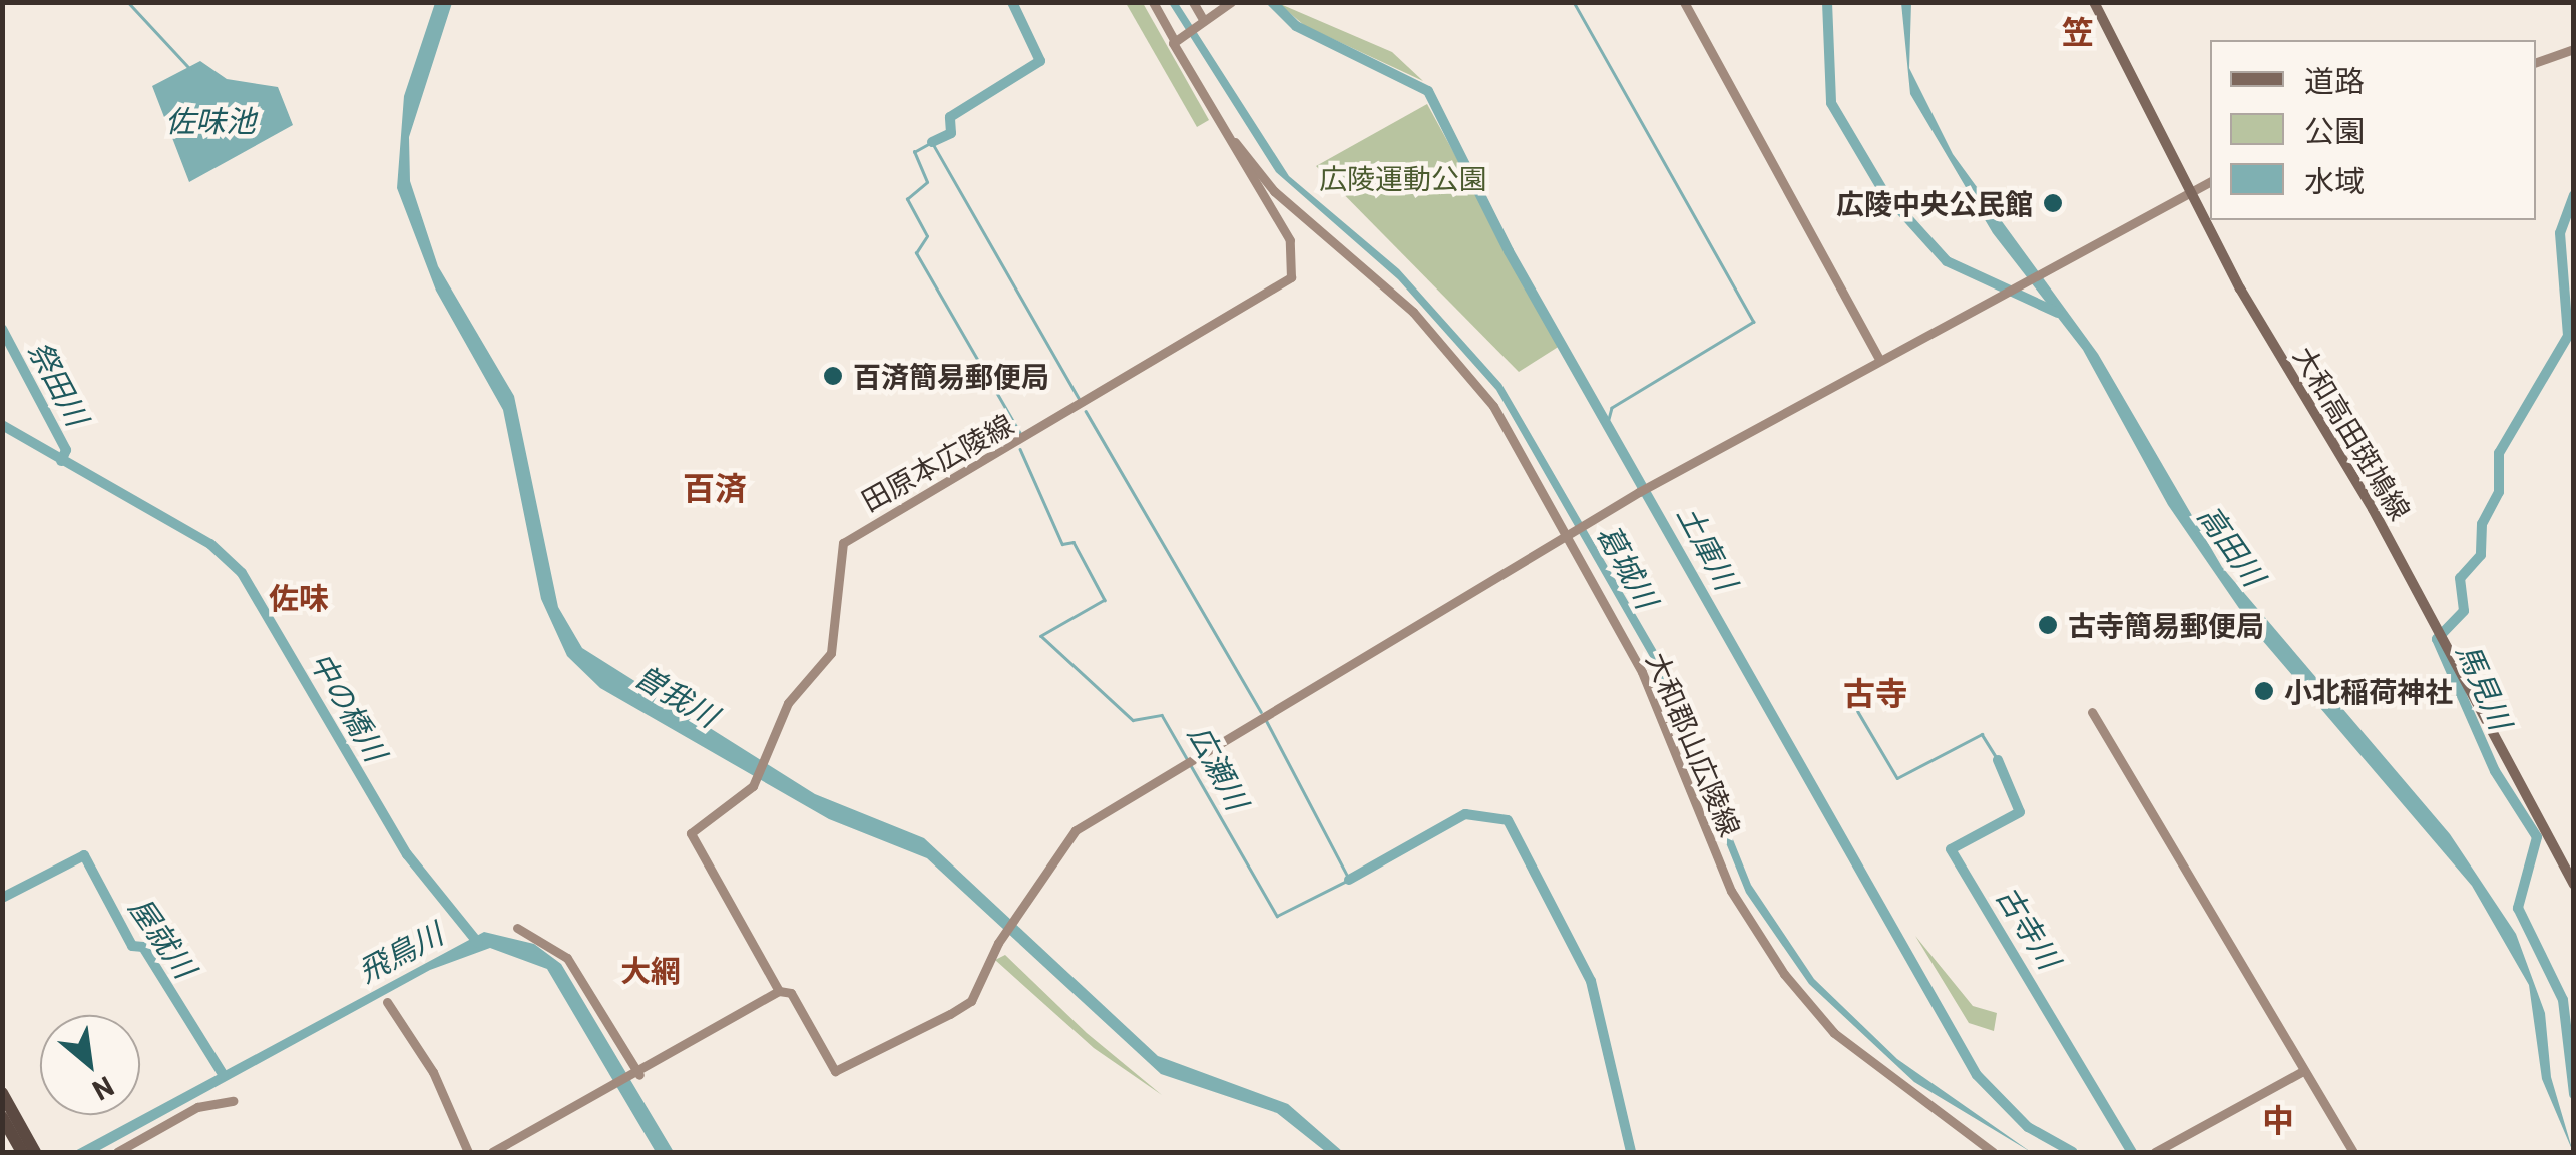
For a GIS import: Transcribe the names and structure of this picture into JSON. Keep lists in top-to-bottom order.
{
  "streets": {
    "main road": ["大和高田斑鳩線"],
    "street": ["田原本広陵線", "大和郡山広陵線"]
  },
  "crossings": [
    ["田原本広陵線", "大和郡山広陵線"]
  ],
  "districts": [
    "笠",
    "百済",
    "佐味",
    "古寺",
    "大網",
    "中"
  ],
  "water": [
    "佐味池",
    "祭田川",
    "高田川",
    "土庫川",
    "葛城川",
    "馬見川",
    "曽我川",
    "中の橋川",
    "広瀬川",
    "古寺川",
    "屋就川",
    "飛鳥川"
  ],
  "parks": ["広陵運動公園"],
  "places": [
    "広陵中央公民館",
    "百済簡易郵便局",
    "古寺簡易郵便局",
    "小北稲荷神社"
  ],
  "legend": ["道路", "公園", "水域"],
  "north": "bottom right"
}
